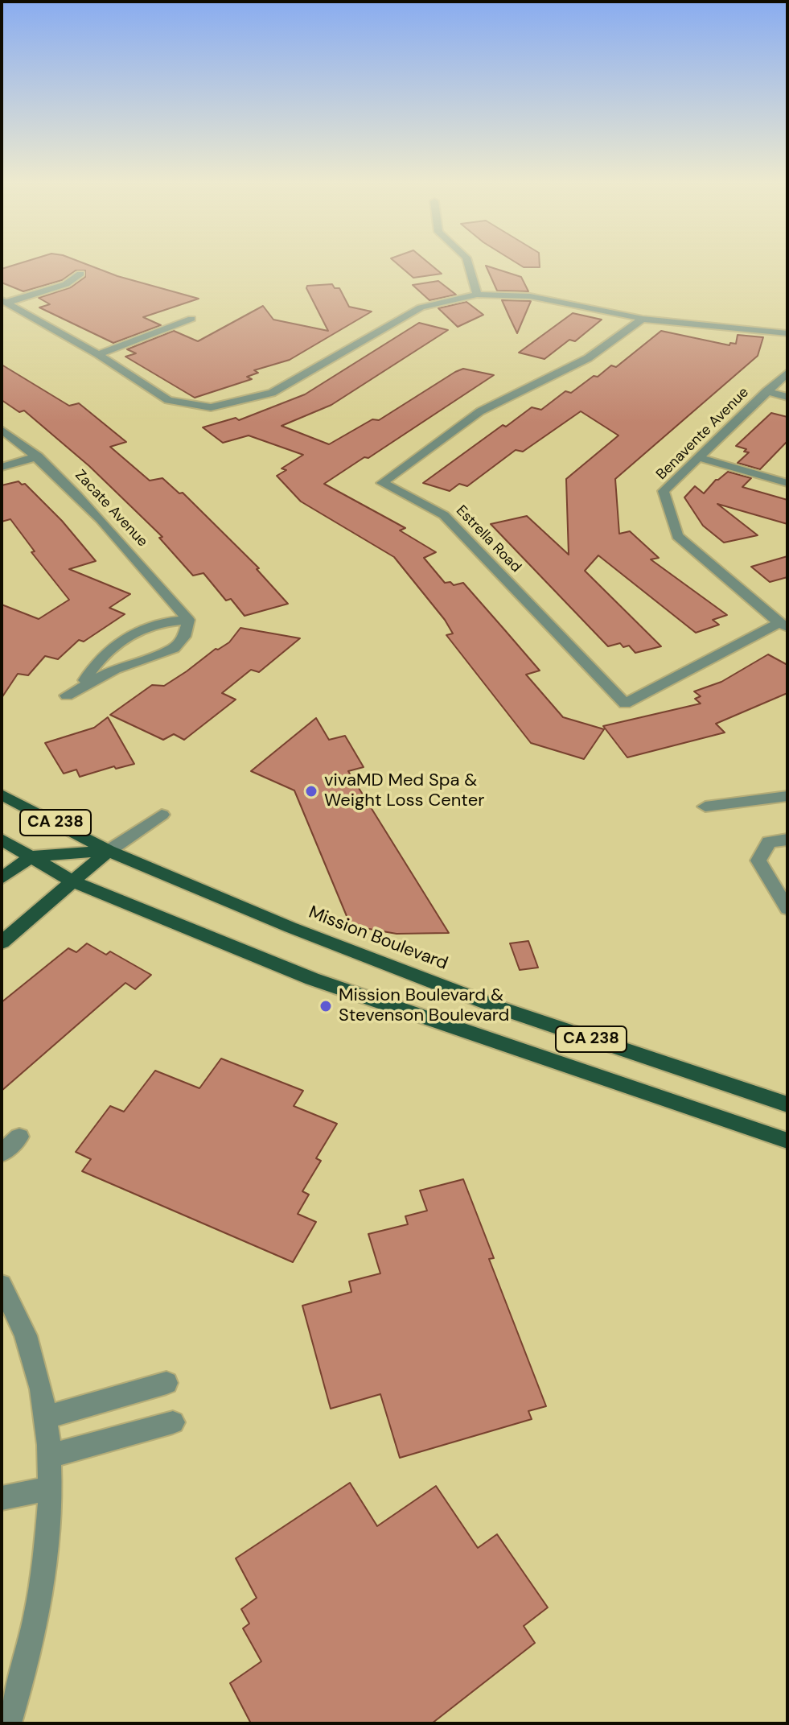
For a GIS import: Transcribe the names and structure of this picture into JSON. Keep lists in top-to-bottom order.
{
  "streets": {
    "main road": ["CA 238", "Mission Boulevard"],
    "street": ["Benavente Avenue", "Zacate Avenue", "Estrella Road"]
  },
  "crossings": [
    ["Benavente Avenue", "Estrella Road"]
  ],
  "places": ["vivaMD Med Spa & Weight Loss Center", "Mission Boulevard & Stevenson Boulevard"]
}
